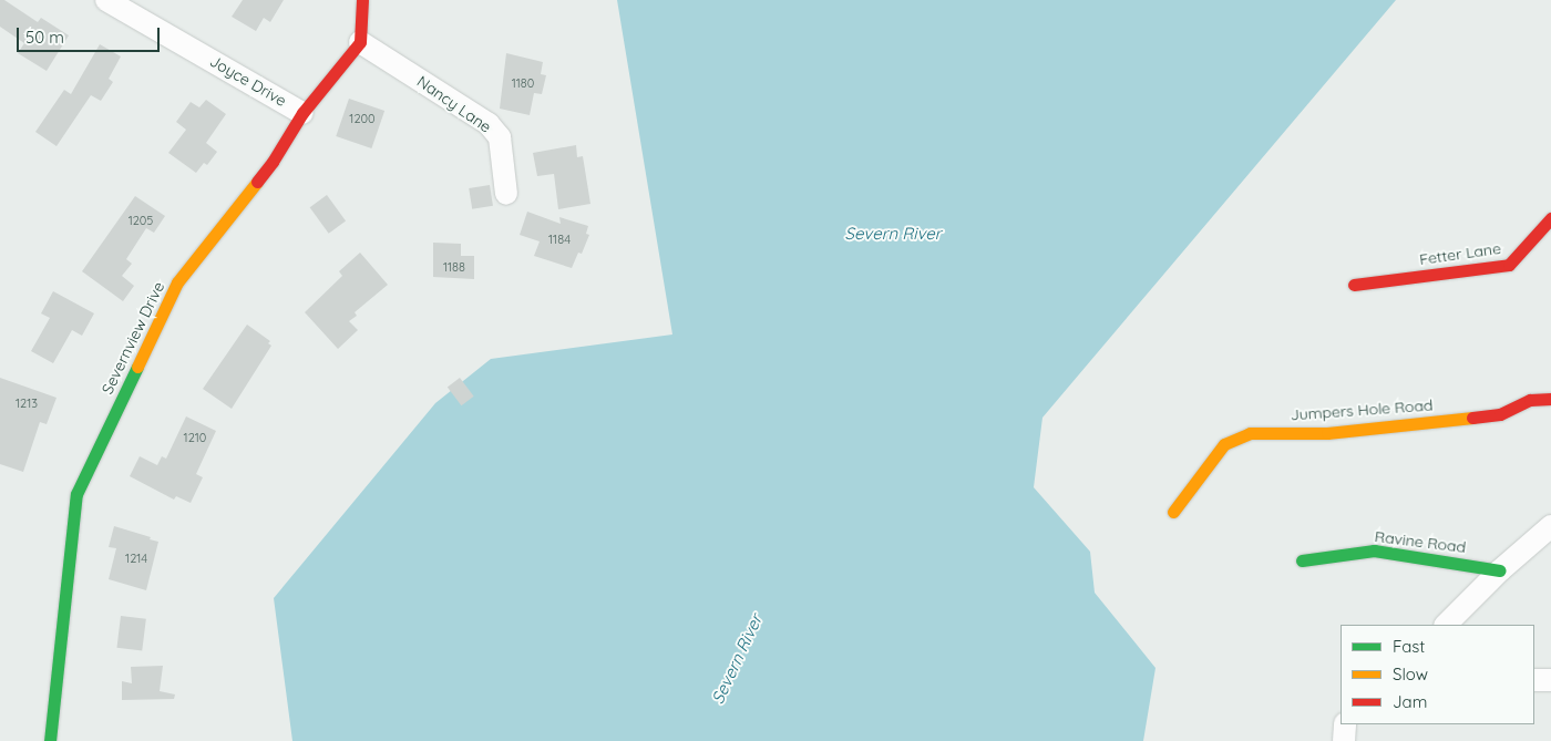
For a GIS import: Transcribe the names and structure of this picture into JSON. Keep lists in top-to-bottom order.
{
  "streets": {
    "street": [
      "Joyce Drive",
      "Nancy Lane",
      "Fetter Lane",
      "Severnview Drive",
      "Jumpers Hole Road",
      "Ravine Road"
    ]
  },
  "crossings": [
    ["Joyce Drive", "Severnview Drive"],
    ["Nancy Lane", "Severnview Drive"]
  ],
  "water": ["Severn River"],
  "house_numbers": [
    "1180",
    "1200",
    "1205",
    "1184",
    "1188",
    "1213",
    "1210",
    "1214"
  ],
  "legend": ["Fast", "Slow", "Jam"],
  "scale_bar": "50 m"
}
